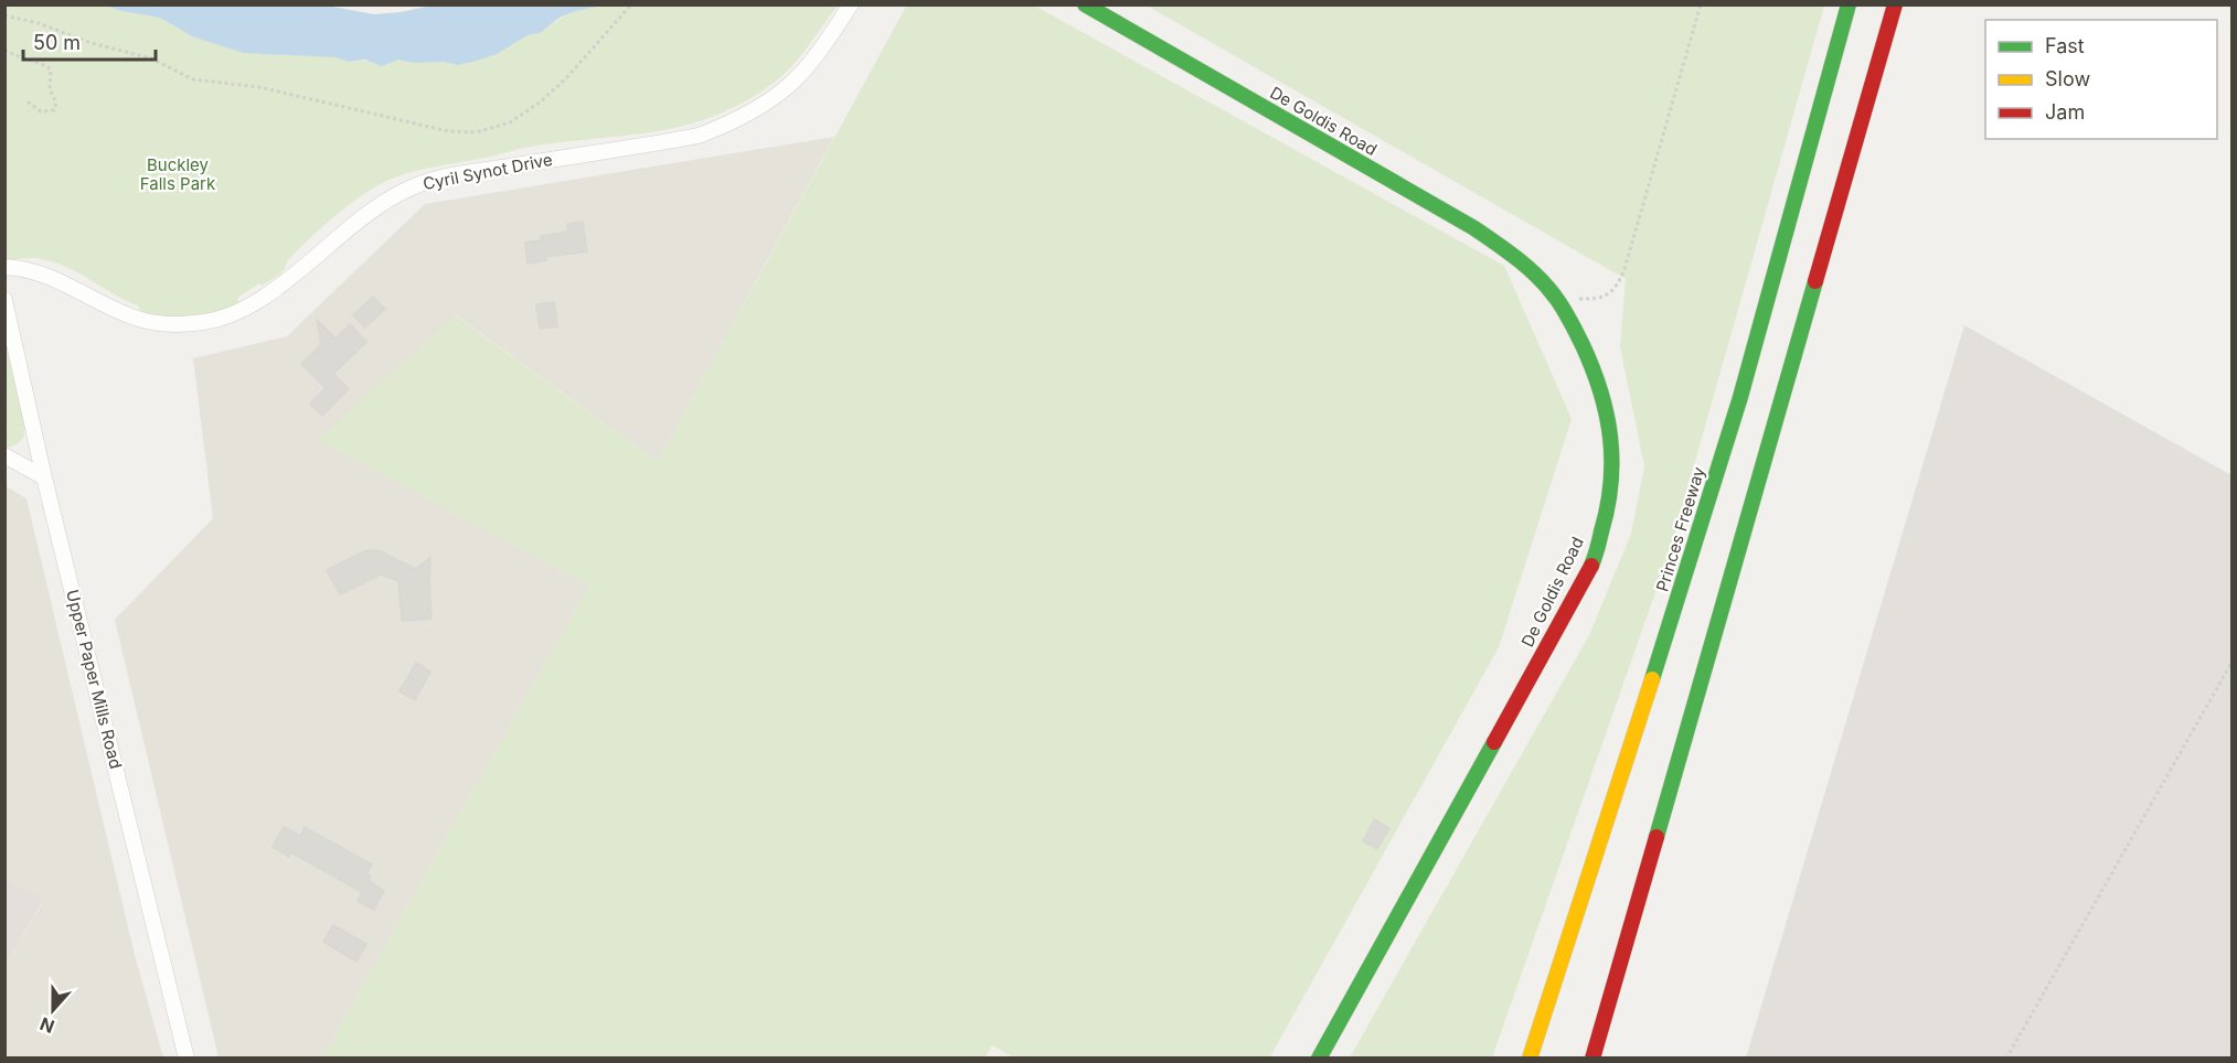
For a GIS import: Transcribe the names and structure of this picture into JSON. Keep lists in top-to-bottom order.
{
  "streets": {
    "main road": ["De Goldis Road", "Princes Freeway"],
    "street": ["Cyril Synot Drive", "Upper Paper Mills Road"]
  },
  "parks": ["Buckley Falls Park"],
  "legend": ["Fast", "Slow", "Jam"],
  "scale_bar": "50 m",
  "north": "bottom"
}
